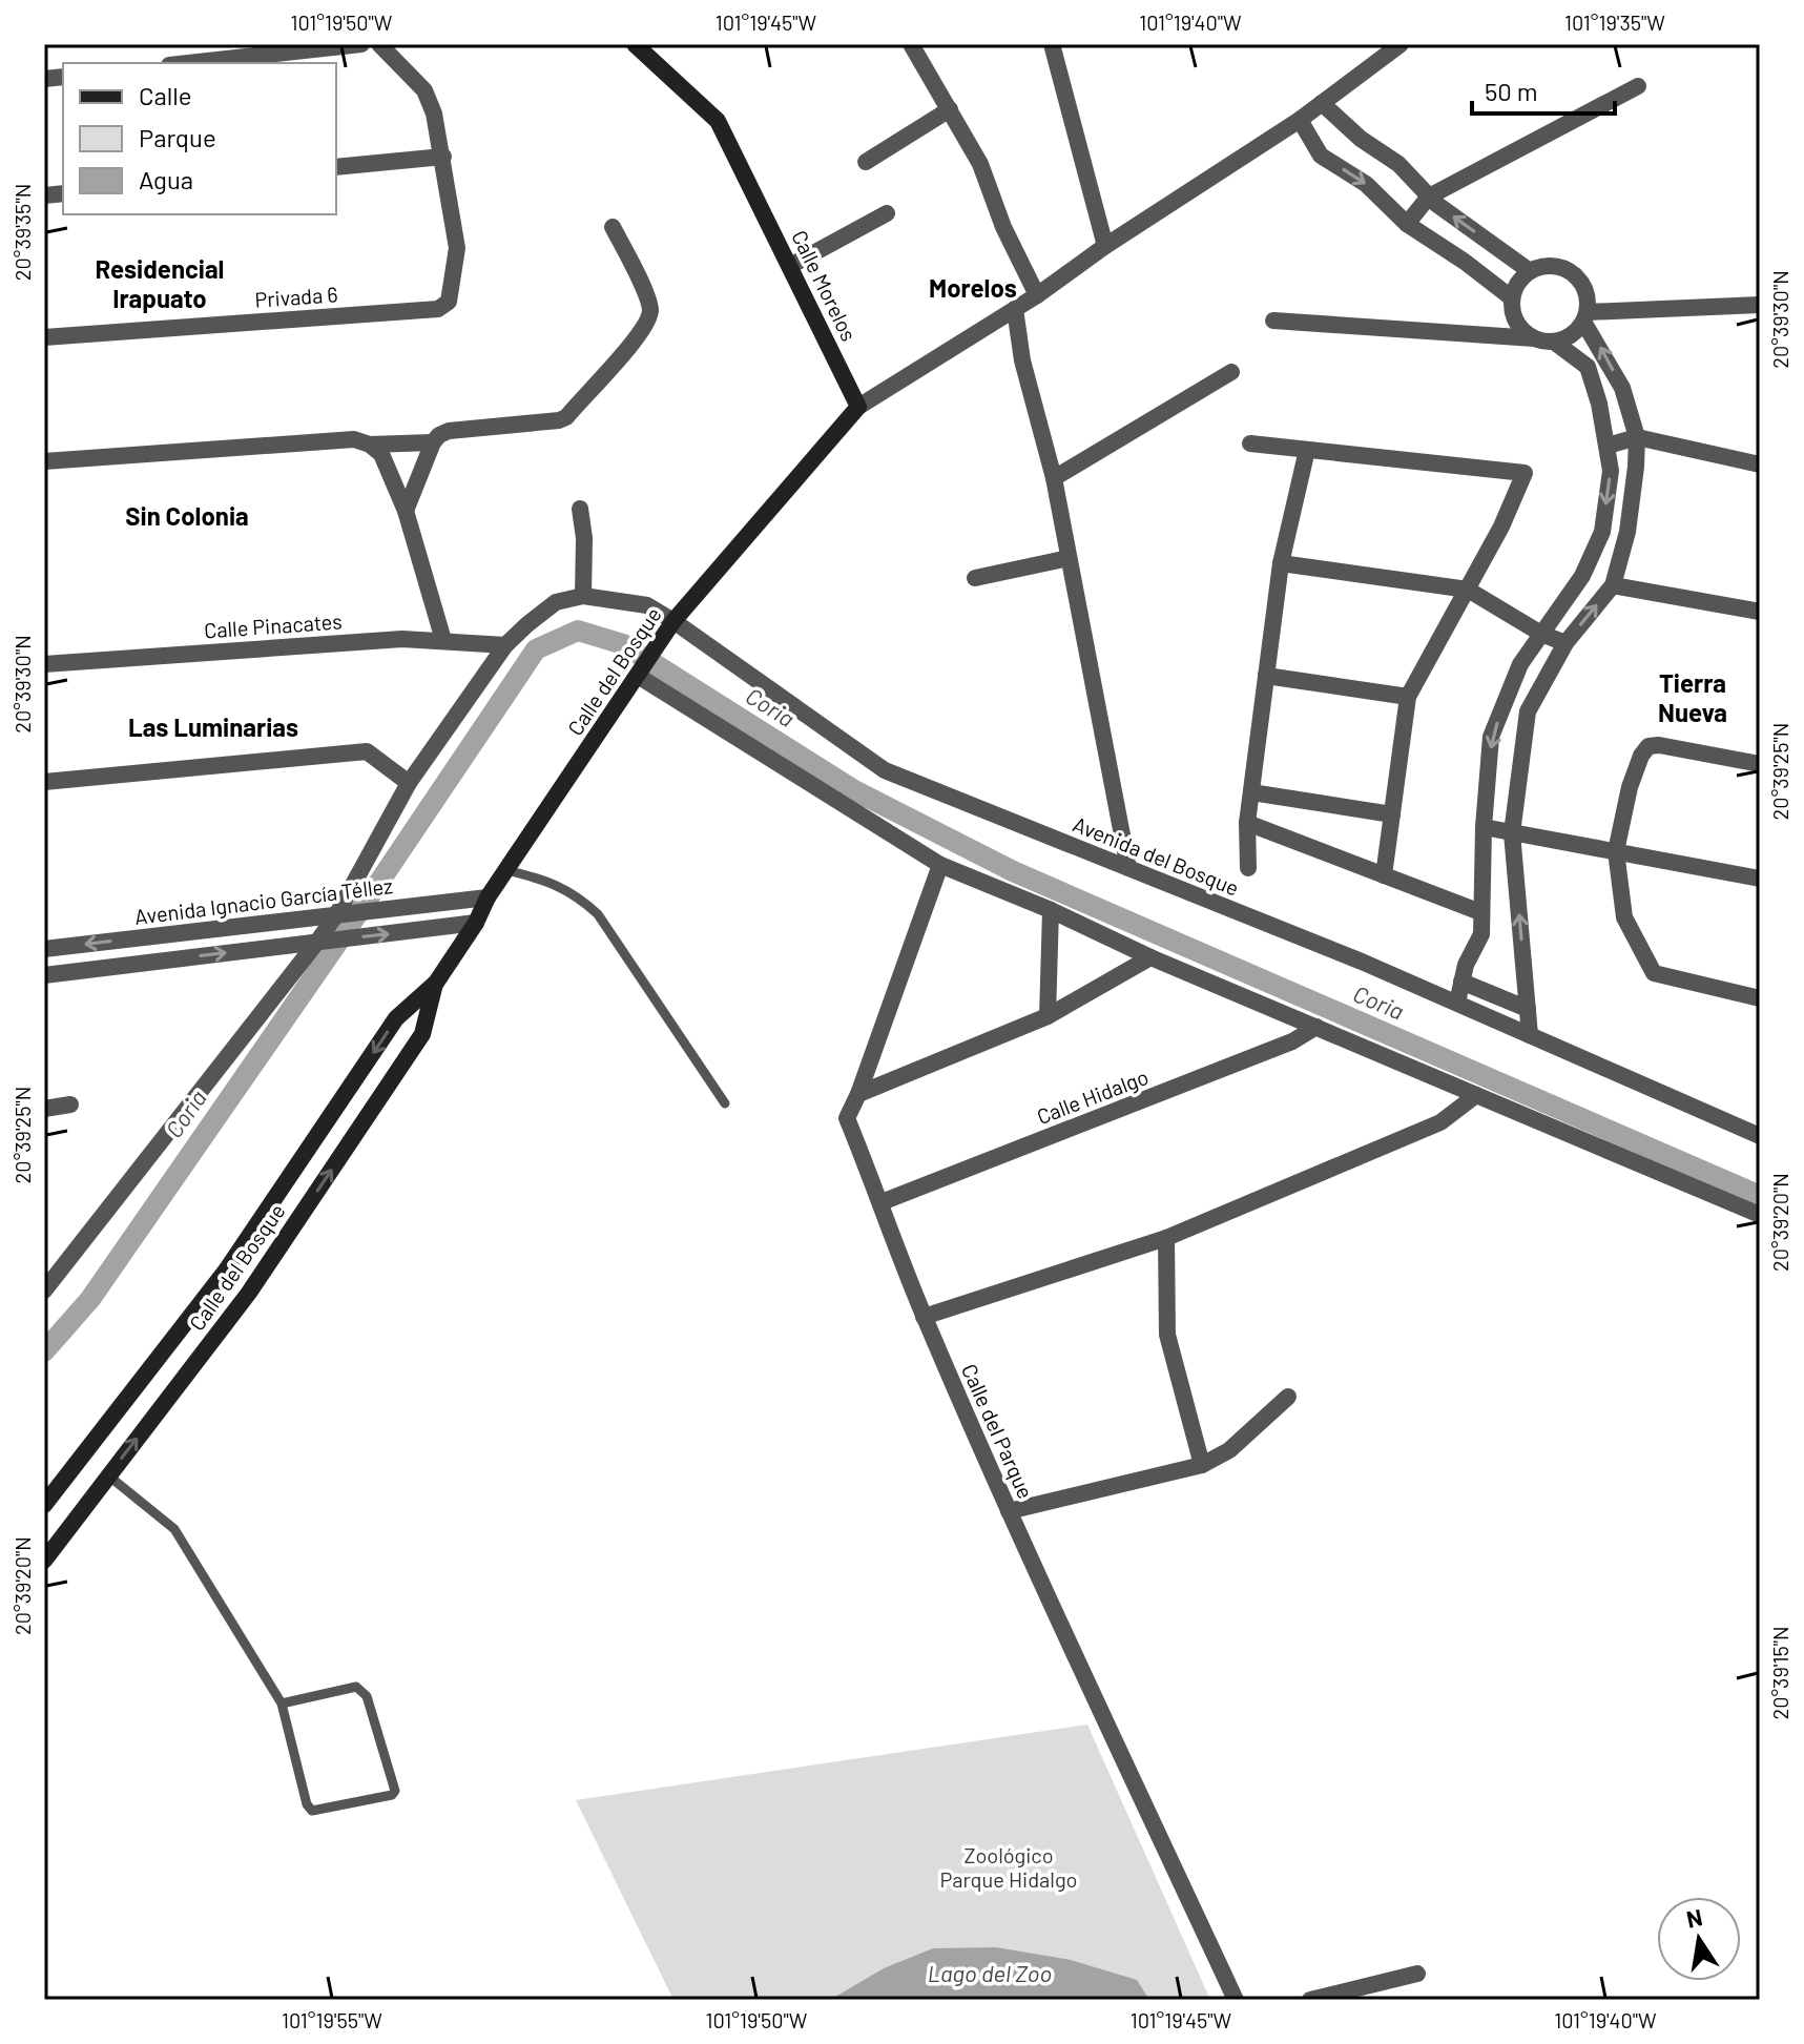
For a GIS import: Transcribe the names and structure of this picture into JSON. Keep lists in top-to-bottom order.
{
  "streets": {
    "street": [
      "Calle Morelos",
      "Privada 6",
      "Calle Pinacates",
      "Calle del Bosque",
      "Avenida del Bosque",
      "Avenida Ignacio García Téllez",
      "Calle Hidalgo",
      "Calle del Parque"
    ]
  },
  "crossings": [
    ["Calle Morelos", "Calle del Bosque"],
    ["Calle Pinacates", "Avenida del Bosque"],
    ["Calle del Bosque", "Avenida del Bosque"],
    ["Calle del Bosque", "Avenida Ignacio García Téllez"],
    ["Calle Hidalgo", "Calle del Parque"]
  ],
  "districts": [
    "Residencial Irapuato",
    "Morelos",
    "Sin Colonia",
    "Tierra Nueva",
    "Las Luminarias"
  ],
  "water": ["Coria", "Lago del Zoo"],
  "parks": ["Zoológico Parque Hidalgo"],
  "legend": ["Calle", "Parque", "Agua"],
  "scale_bar": "50 m",
  "north": "top",
  "coordinates": [
    "101°19'50\"W",
    "101°19'45\"W",
    "101°19'40\"W",
    "101°19'35\"W",
    "20°39'35\"N",
    "20°39'30\"N",
    "20°39'25\"N",
    "20°39'20\"N",
    "20°39'15\"N",
    "101°19'55\"W"
  ]
}
